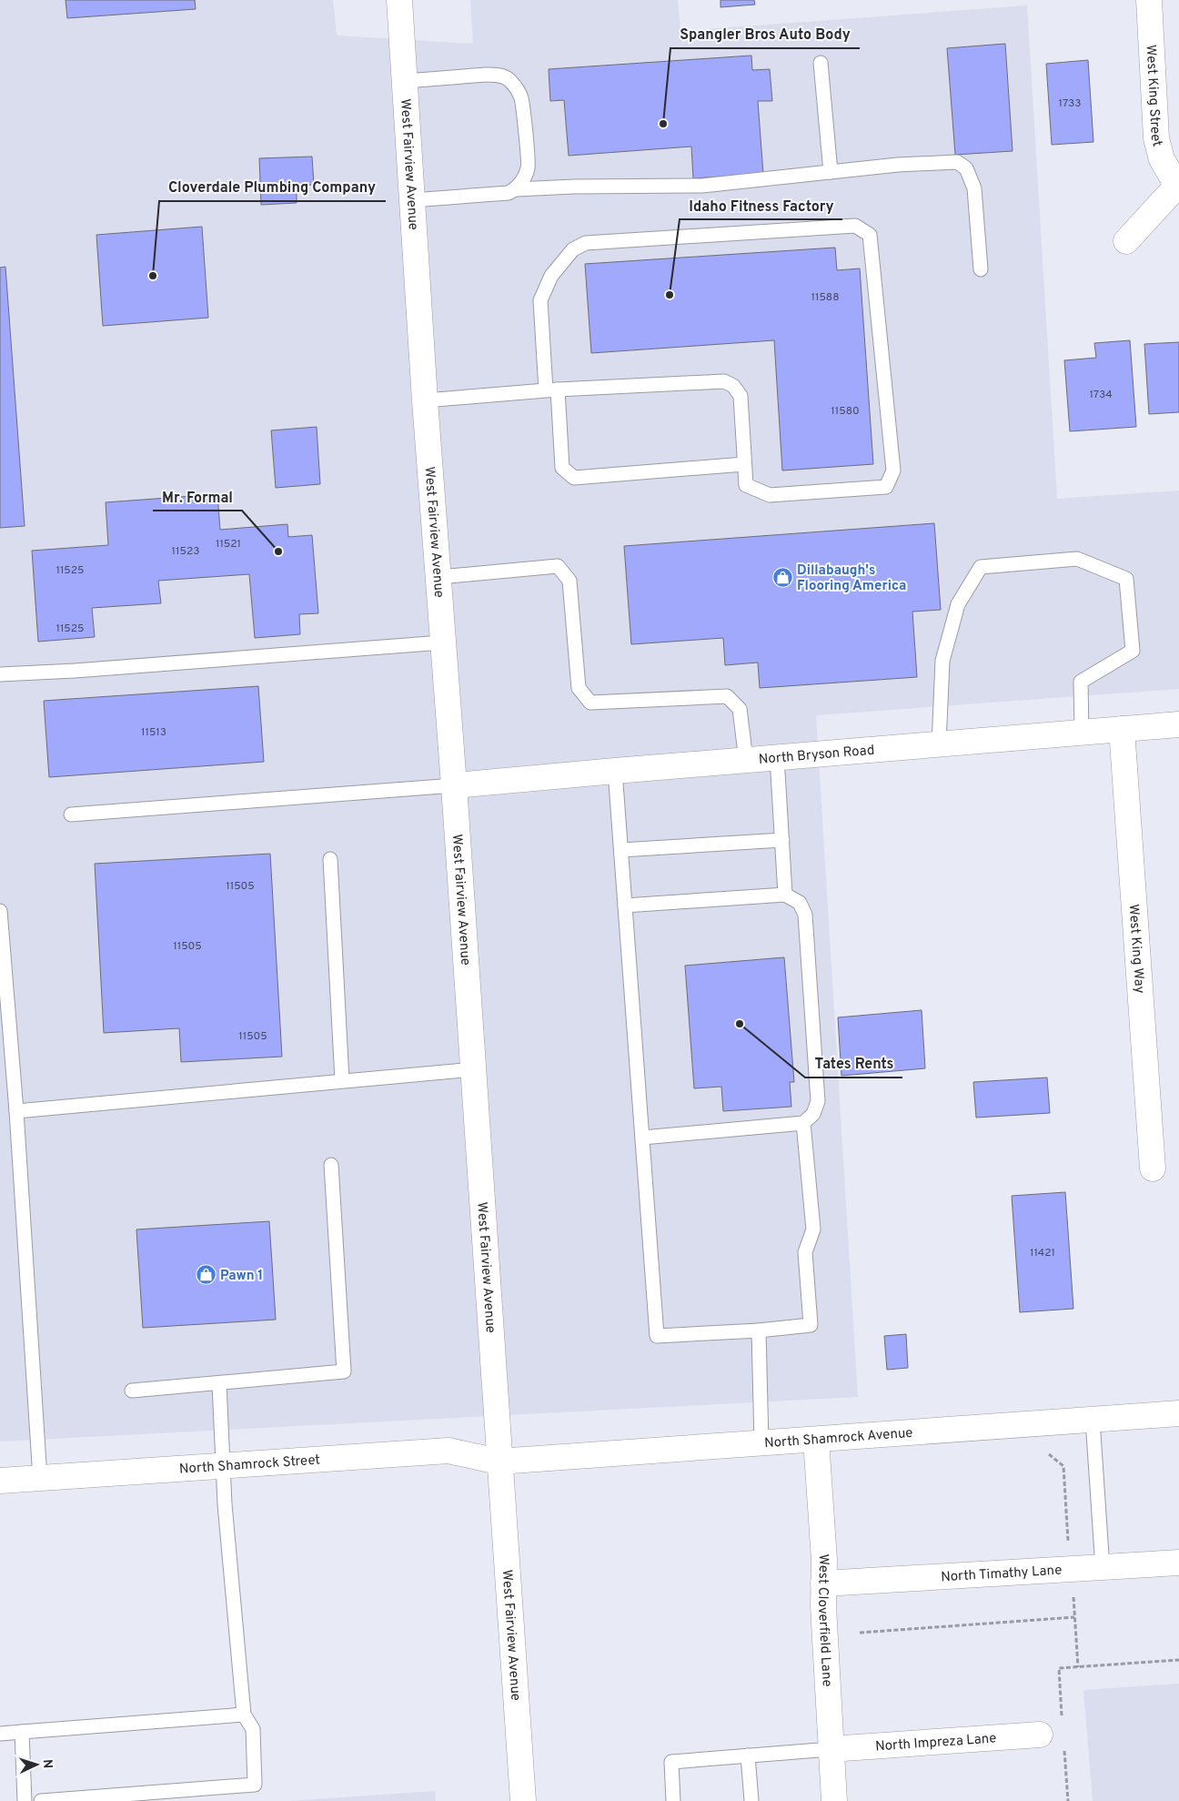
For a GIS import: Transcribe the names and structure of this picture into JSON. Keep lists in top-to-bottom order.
{
  "streets": {
    "street": [
      "West King Street",
      "West Fairview Avenue",
      "North Bryson Road",
      "West King Way",
      "North Shamrock Avenue",
      "North Shamrock Street",
      "North Timathy Lane",
      "West Cloverfield Lane",
      "North Impreza Lane"
    ]
  },
  "crossings": [
    ["West Fairview Avenue", "North Bryson Road"],
    ["West Fairview Avenue", "North Shamrock Avenue"],
    ["West Fairview Avenue", "North Shamrock Street"],
    ["North Bryson Road", "West King Way"],
    ["North Shamrock Avenue", "North Shamrock Street"],
    ["North Shamrock Avenue", "West Cloverfield Lane"],
    ["North Timathy Lane", "West Cloverfield Lane"],
    ["West Cloverfield Lane", "North Impreza Lane"]
  ],
  "places": {
    "other": [
      "Spangler Bros Auto Body",
      "Cloverdale Plumbing Company",
      "Idaho Fitness Factory",
      "Mr. Formal",
      "Tates Rents"
    ],
    "shop": ["Dillabaugh's Flooring America", "Pawn 1"]
  },
  "house_numbers": [
    "1733",
    "11588",
    "1734",
    "11580",
    "11521",
    "11523",
    "11525",
    "11525",
    "11513",
    "11505",
    "11505",
    "11505",
    "11421"
  ],
  "north": "right"
}
